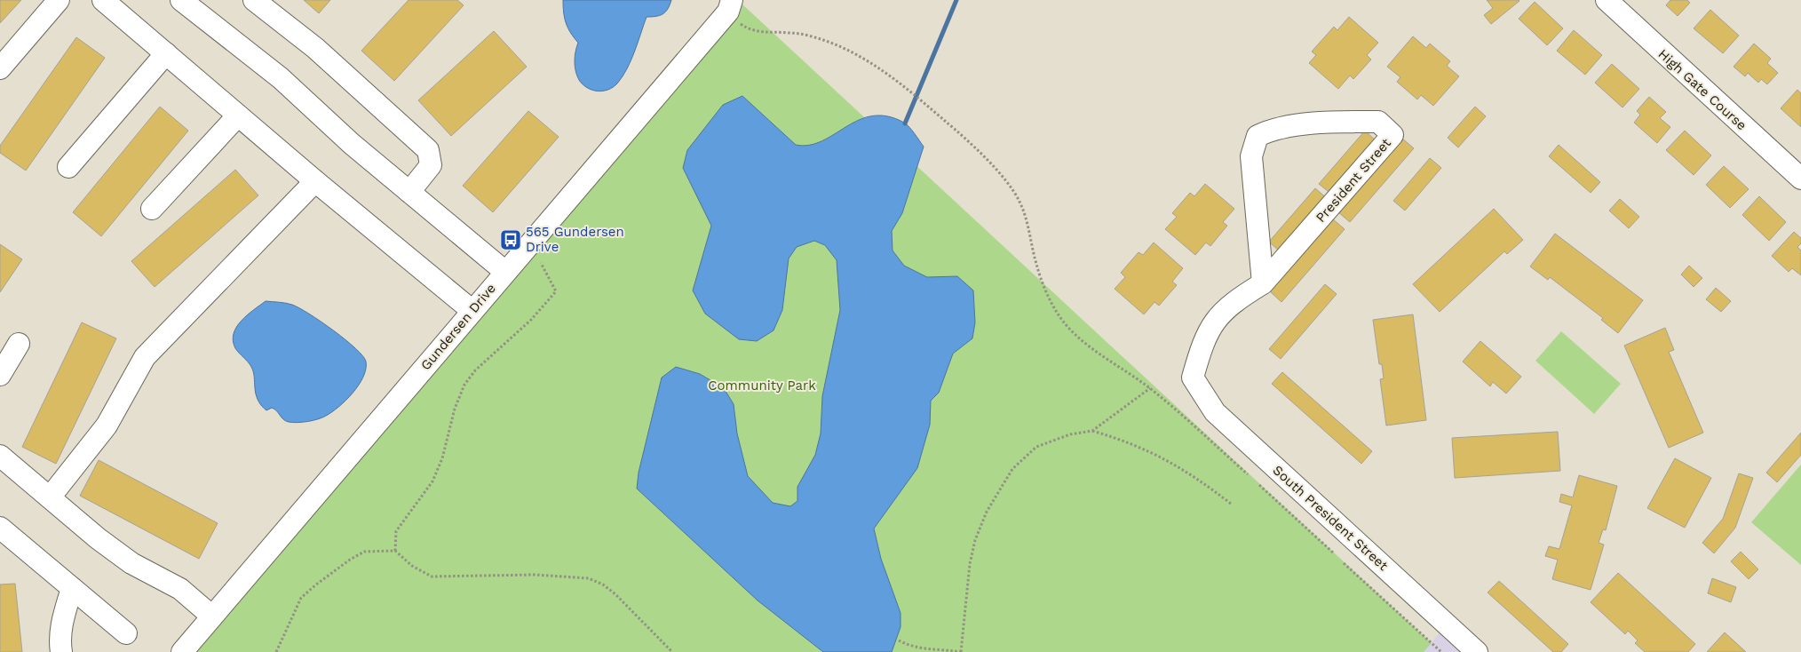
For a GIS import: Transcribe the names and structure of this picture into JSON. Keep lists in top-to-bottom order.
{
  "streets": {
    "street": [
      "High Gate Course",
      "President Street",
      "Gundersen Drive",
      "South President Street"
    ]
  },
  "crossings": [
    ["President Street", "South President Street"]
  ],
  "parks": ["Community Park"],
  "places": {
    "bus stop": ["565 Gundersen Drive"]
  }
}
